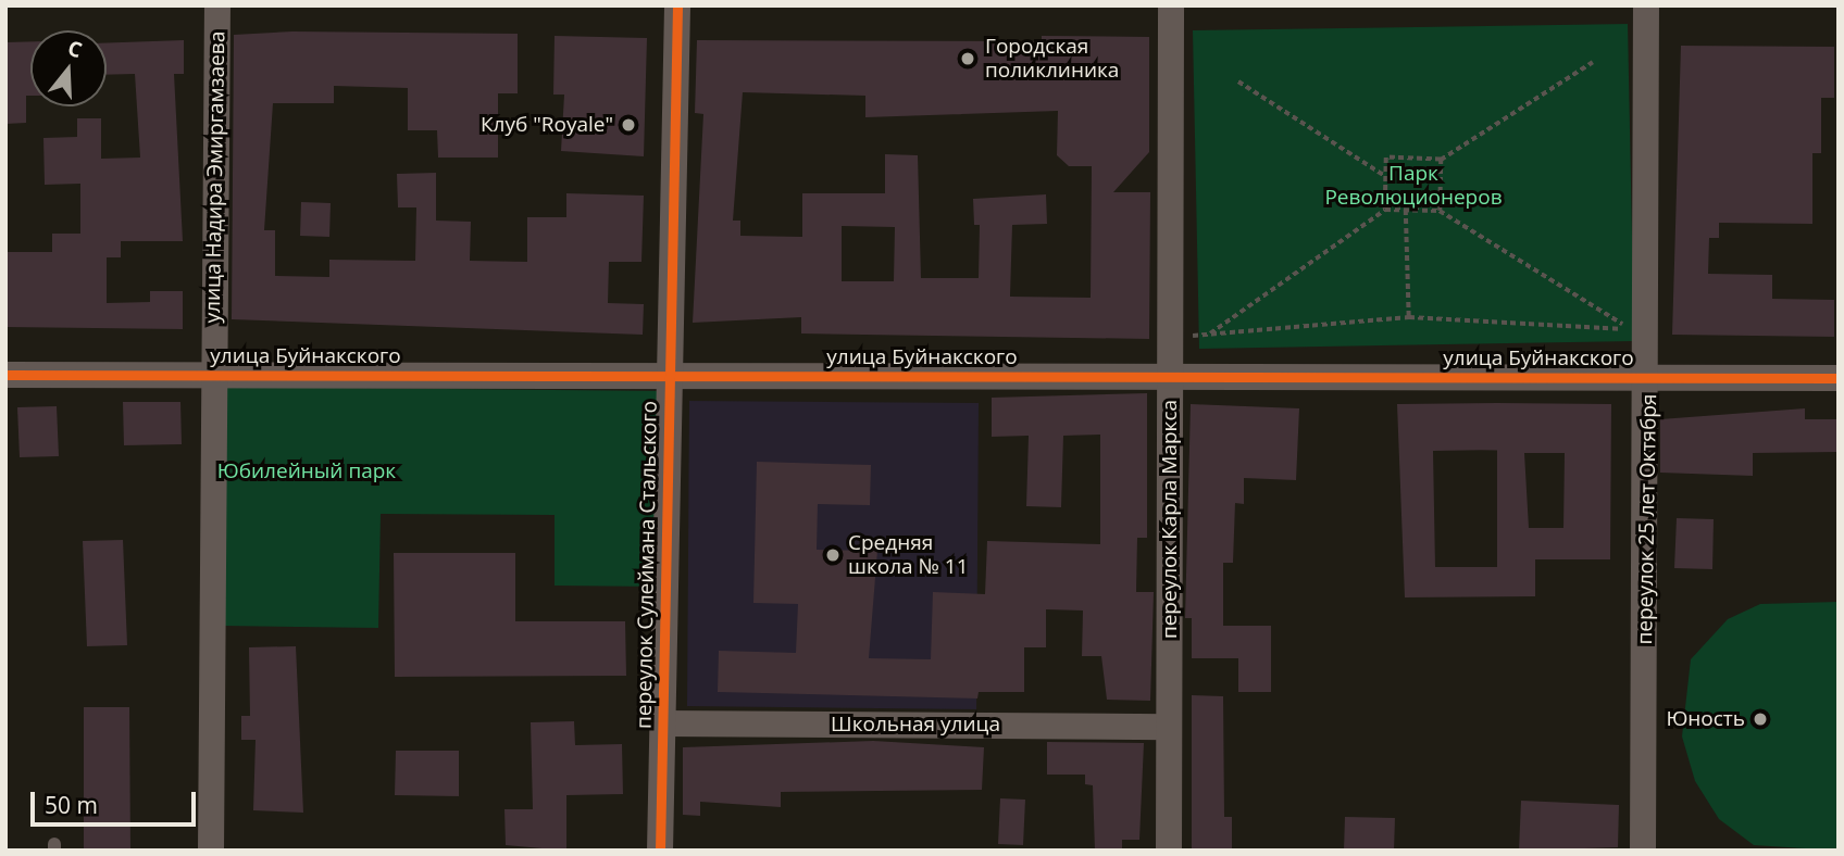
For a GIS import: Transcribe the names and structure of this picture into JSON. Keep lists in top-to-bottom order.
{
  "streets": {
    "street": [
      "улица Надира Эмиргамзаева",
      "улица Буйнакского",
      "переулок Карла Маркса",
      "переулок 25 лет Октября",
      "переулок Сулеймана Стальского",
      "Школьная улица"
    ]
  },
  "crossings": [
    ["улица Надира Эмиргамзаева", "улица Буйнакского"],
    ["улица Буйнакского", "переулок Карла Маркса"],
    ["улица Буйнакского", "переулок 25 лет Октября"],
    ["улица Буйнакского", "переулок Сулеймана Стальского"],
    ["переулок Карла Маркса", "Школьная улица"],
    ["переулок Сулеймана Стальского", "Школьная улица"]
  ],
  "parks": ["Парк Революционеров", "Юбилейный парк"],
  "places": [
    "Городская поликлиника",
    "Клуб \"Royale\"",
    "Средняя школа № 11",
    "Юность"
  ],
  "scale_bar": "50 m",
  "north": "top"
}
